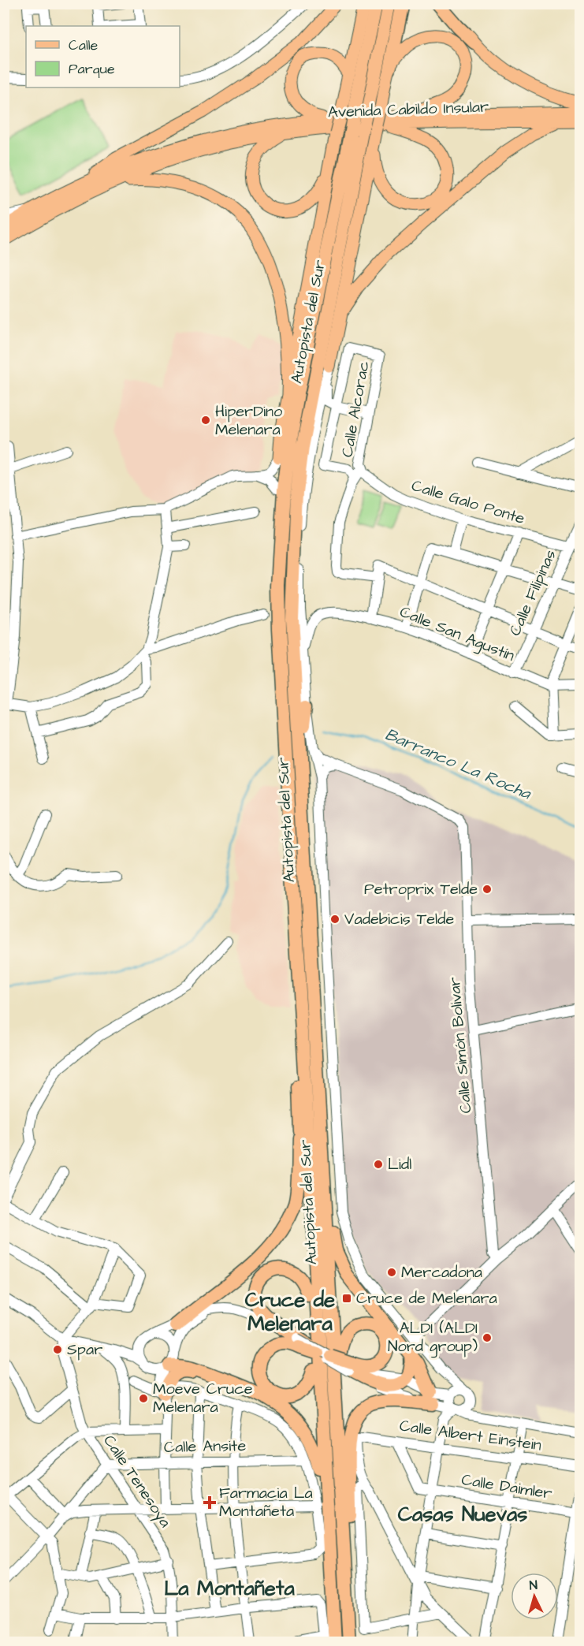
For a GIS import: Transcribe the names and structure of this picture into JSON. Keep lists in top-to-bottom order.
{
  "streets": {
    "highway": ["Autopista del Sur"],
    "main road": ["Avenida Cabildo Insular"],
    "street": [
      "Calle Alcorac",
      "Calle Galo Ponte",
      "Calle Filipinas",
      "Calle San Agustín",
      "Calle Simón Bolivar",
      "Calle Albert Einstein",
      "Calle Ansite",
      "Calle Tenesoya",
      "Calle Daimler"
    ]
  },
  "crossings": [
    ["Avenida Cabildo Insular", "Autopista del Sur"],
    ["Calle Alcorac", "Calle Galo Ponte"],
    ["Calle Galo Ponte", "Calle Filipinas"],
    ["Calle Filipinas", "Calle San Agustín"],
    ["Calle Ansite", "Calle Tenesoya"]
  ],
  "districts": ["Cruce de Melenara", "Casas Nuevas", "La Montañeta"],
  "water": ["Barranco La Rocha"],
  "places": {
    "other": [
      "HiperDino Melenara",
      "Petroprix Telde",
      "Vadebicis Telde",
      "Lidl",
      "Mercadona",
      "ALDI (ALDI Nord group)",
      "Spar",
      "Moeve Cruce Melenara"
    ],
    "transit": ["Cruce de Melenara"],
    "health": ["Farmacia La Montañeta"]
  },
  "legend": ["Calle", "Parque"],
  "north": "top"
}
